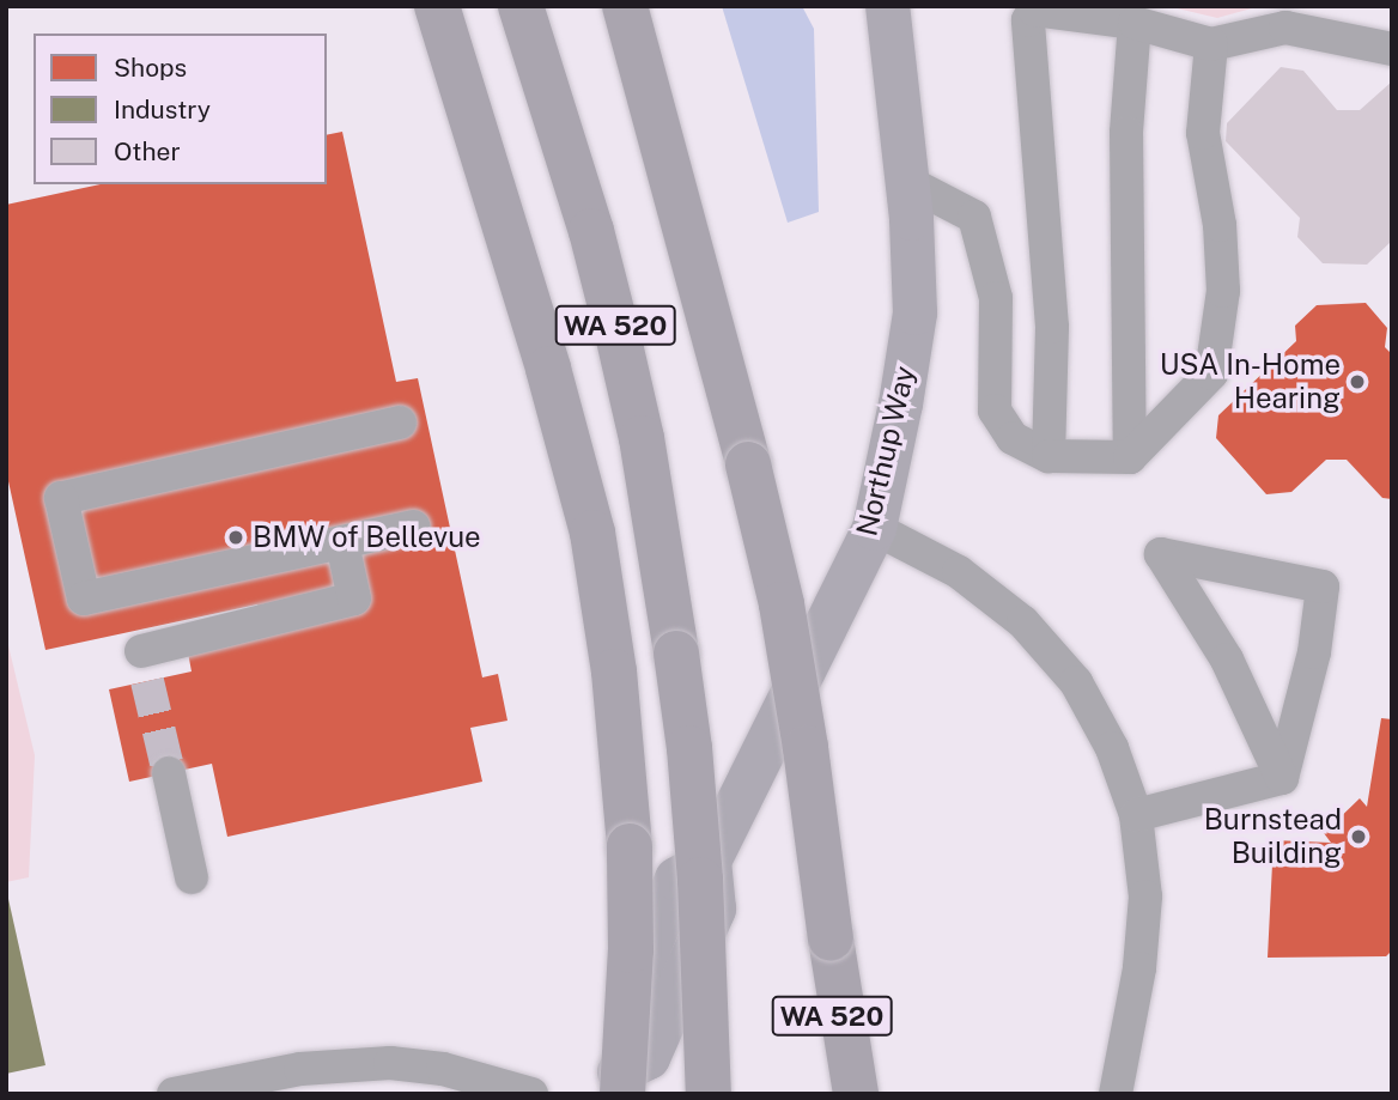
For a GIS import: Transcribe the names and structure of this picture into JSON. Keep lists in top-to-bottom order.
{
  "streets": {
    "highway": ["WA 520"],
    "main road": ["Northup Way"]
  },
  "places": ["USA In-Home Hearing", "BMW of Bellevue", "Burnstead Building"],
  "legend": ["Shops", "Industry", "Other"]
}
